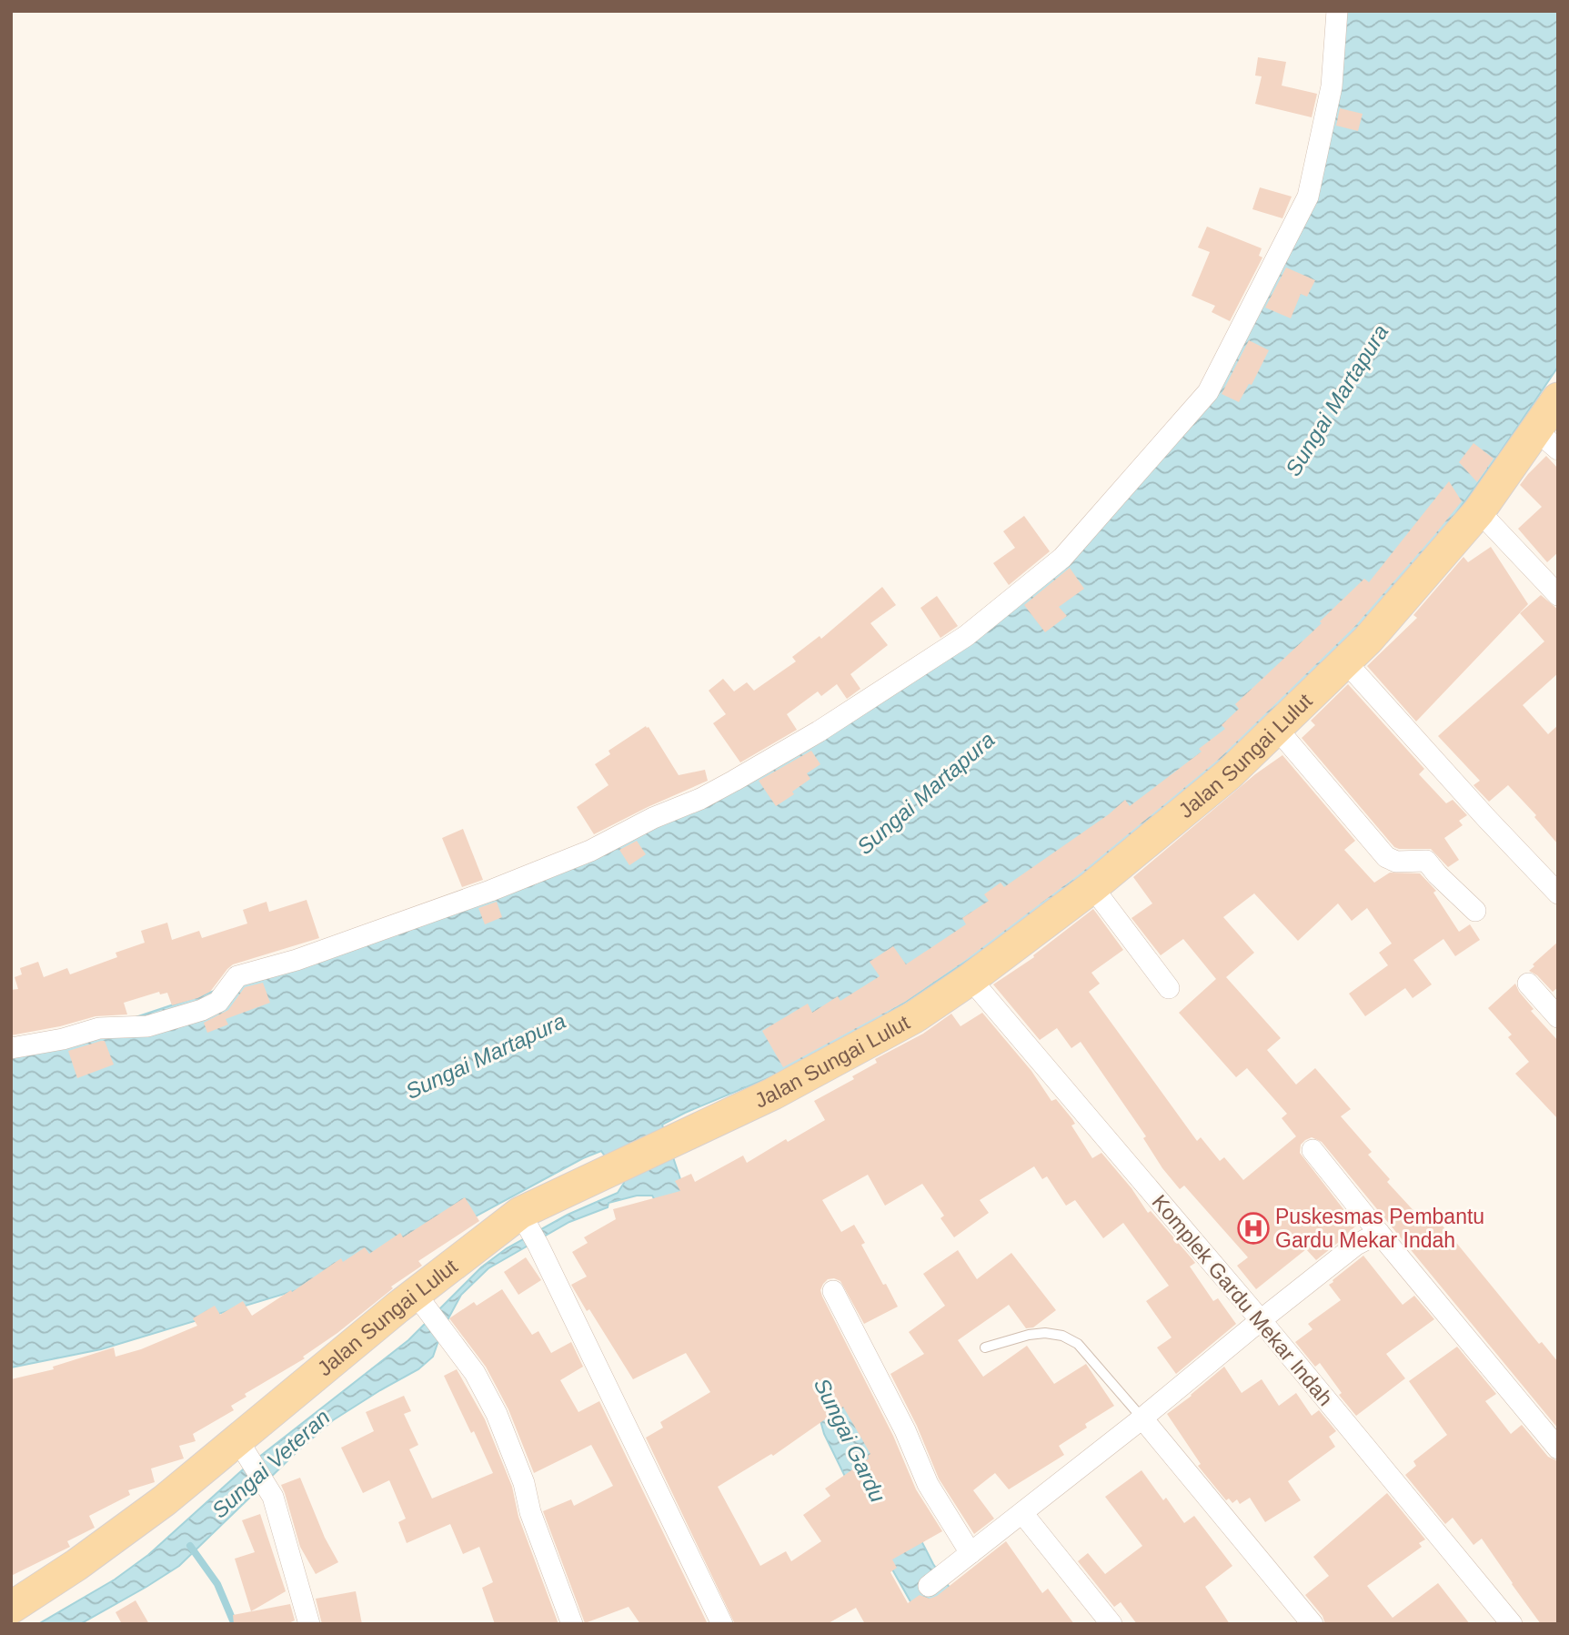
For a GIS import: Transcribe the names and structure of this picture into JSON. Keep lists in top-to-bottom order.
{
  "streets": {
    "main road": ["Jalan Sungai Lulut"],
    "street": ["Komplek Gardu Mekar Indah"]
  },
  "crossings": [
    ["Jalan Sungai Lulut", "Komplek Gardu Mekar Indah"]
  ],
  "water": ["Sungai Martapura", "Sungai Gardu", "Sungai Veteran"],
  "places": {
    "hospital": ["Puskesmas Pembantu Gardu Mekar Indah"]
  }
}
